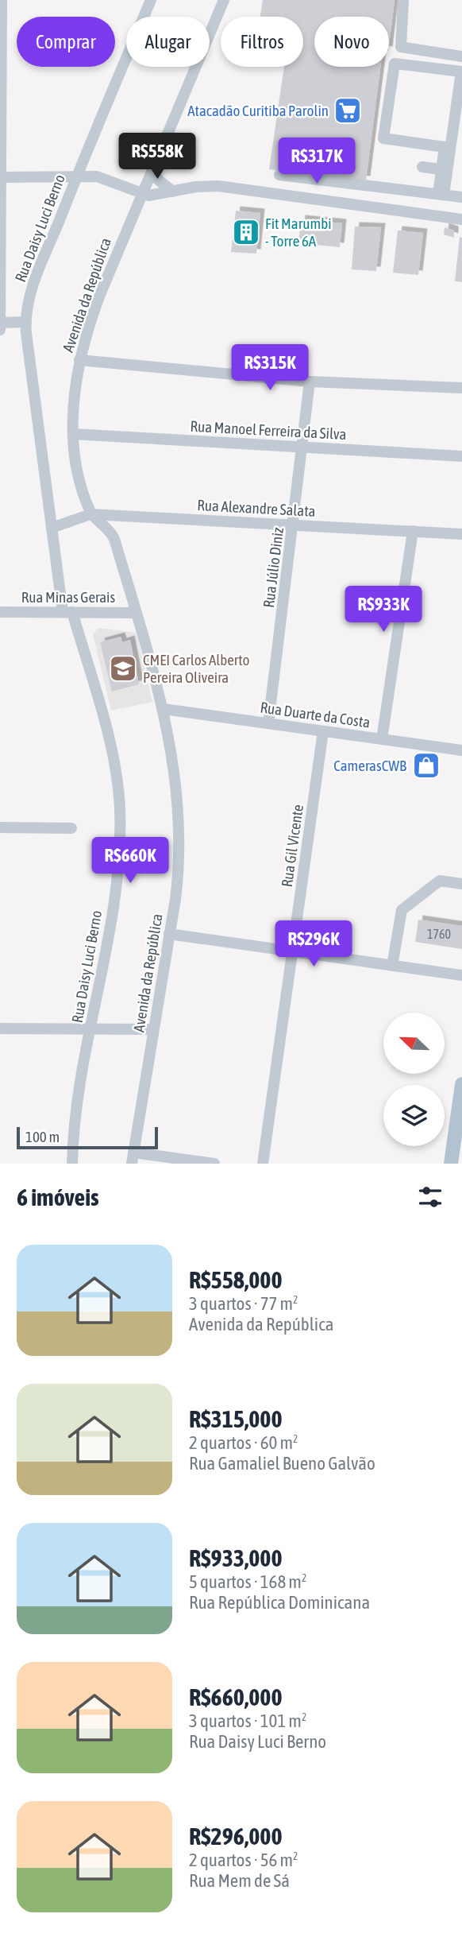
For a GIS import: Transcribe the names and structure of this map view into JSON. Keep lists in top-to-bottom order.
{
  "streets": {
    "street": [
      "Rua Daisy Luci Berno",
      "Avenida da República",
      "Rua Manoel Ferreira da Silva",
      "Rua Alexandre Salata",
      "Rua Júlio Diniz",
      "Rua Minas Gerais",
      "Rua Duarte da Costa",
      "Rua Gil Vicente"
    ]
  },
  "crossings": [
    ["Rua Daisy Luci Berno", "Rua Alexandre Salata"],
    ["Rua Daisy Luci Berno", "Rua Minas Gerais"],
    ["Avenida da República", "Rua Manoel Ferreira da Silva"],
    ["Avenida da República", "Rua Alexandre Salata"],
    ["Avenida da República", "Rua Minas Gerais"],
    ["Avenida da República", "Rua Duarte da Costa"],
    ["Rua Manoel Ferreira da Silva", "Rua Júlio Diniz"],
    ["Rua Alexandre Salata", "Rua Júlio Diniz"],
    ["Rua Júlio Diniz", "Rua Duarte da Costa"],
    ["Rua Duarte da Costa", "Rua Gil Vicente"]
  ],
  "places": {
    "supermarket": ["Atacadão Curitiba Parolin"],
    "building": ["Fit Marumbi - Torre 6A"],
    "school or university": ["CMEI Carlos Alberto Pereira Oliveira"],
    "shop": ["CamerasCWB"]
  },
  "house_numbers": ["1760"],
  "scale_bar": "100 m",
  "north": "top left",
  "page": {
    "chip": [
      "Comprar",
      "Alugar",
      "Filtros",
      "Novo"
    ],
    "price": [
      "R$558K",
      "R$317K",
      "R$315K",
      "R$933K",
      "R$660K",
      "R$296K"
    ],
    "scale": "100 m",
    "heading": "6 imóveis",
    "list": [
      {
        "name": "R$558,000",
        "note": "3 quartos · 77 m² · Avenida da República"
      },
      {
        "name": "R$315,000",
        "note": "2 quartos · 60 m² · Rua Gamaliel Bueno Galvão"
      },
      {
        "name": "R$933,000",
        "note": "5 quartos · 168 m² · Rua República Dominicana"
      },
      {
        "name": "R$660,000",
        "note": "3 quartos · 101 m² · Rua Daisy Luci Berno"
      },
      {
        "name": "R$296,000",
        "note": "2 quartos · 56 m² · Rua Mem de Sá"
      }
    ]
  }
}
